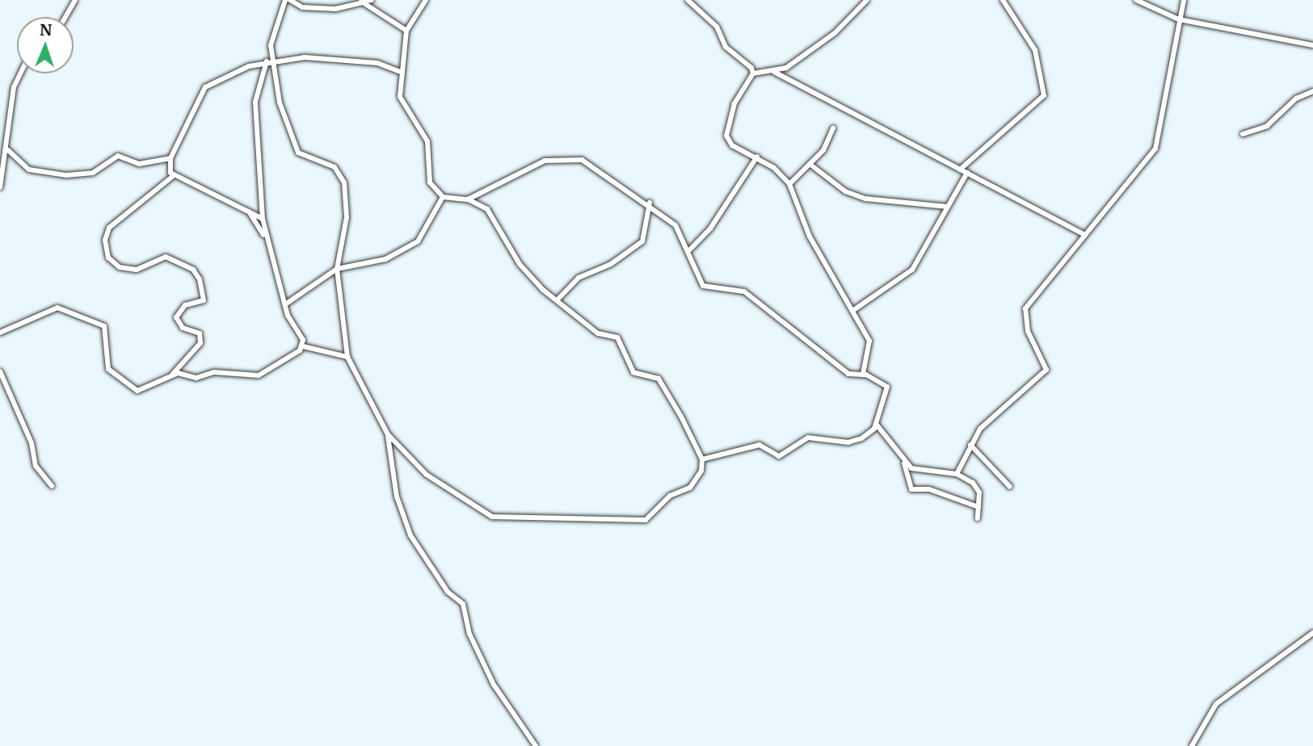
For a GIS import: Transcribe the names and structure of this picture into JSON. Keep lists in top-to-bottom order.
{
  "north": "top"
}
